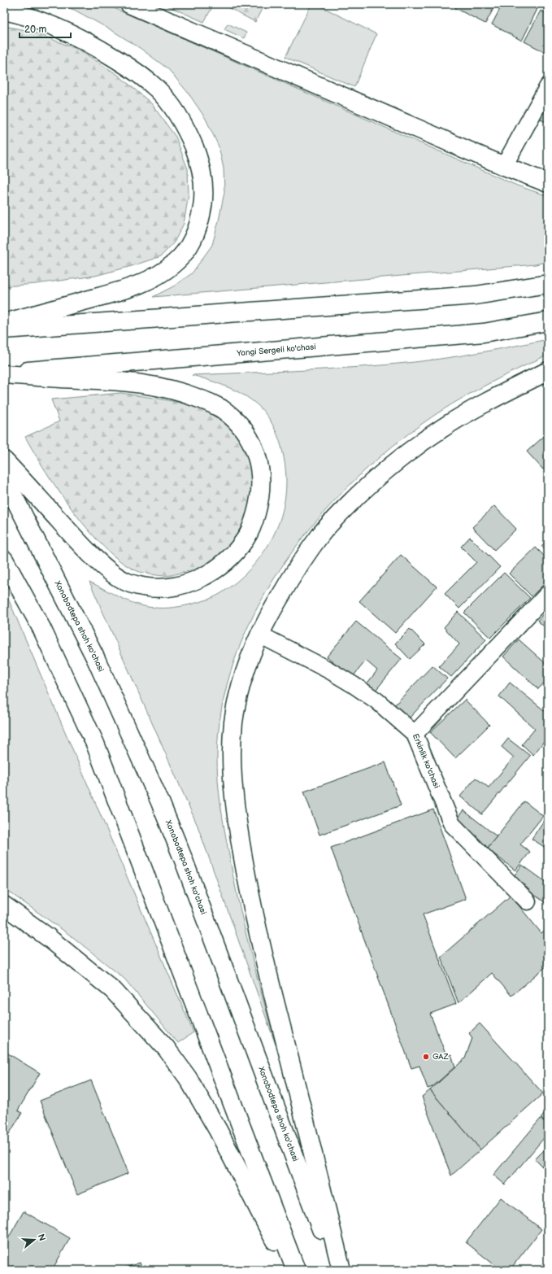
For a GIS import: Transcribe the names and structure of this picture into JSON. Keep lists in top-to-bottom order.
{
  "streets": {
    "main road": ["Yangi Sergeli ko'chasi", "Xonobodtepa shoh ko'chasi"],
    "street": ["Erkinlik ko'chasi"]
  },
  "places": ["GAZ"],
  "scale_bar": "20 m",
  "north": "right"
}
